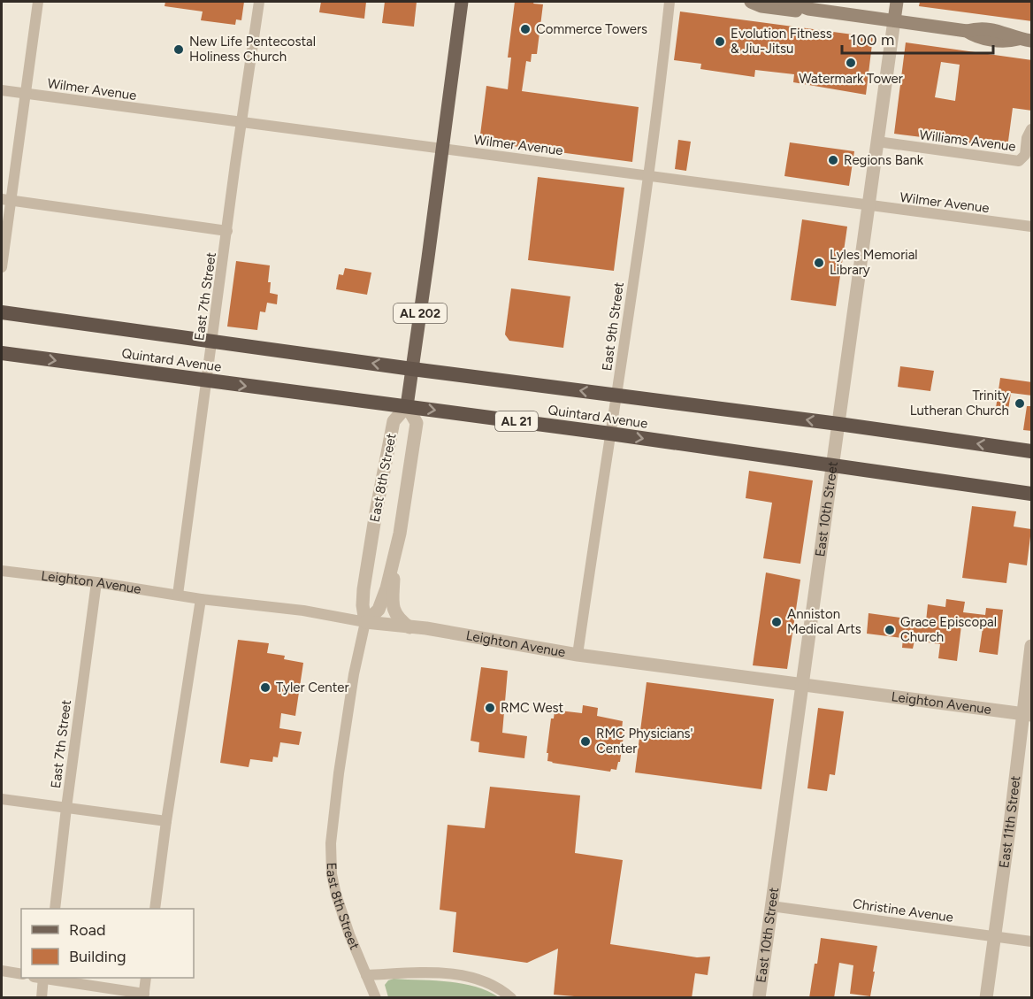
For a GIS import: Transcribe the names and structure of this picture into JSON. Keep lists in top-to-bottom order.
{
  "streets": {
    "highway": ["Quintard Avenue", "AL 21"],
    "main road": ["AL 202"],
    "street": [
      "Wilmer Avenue",
      "Williams Avenue",
      "East 7th Street",
      "East 9th Street",
      "East 8th Street",
      "East 10th Street",
      "Leighton Avenue",
      "East 11th Street",
      "Christine Avenue"
    ]
  },
  "crossings": [
    ["Wilmer Avenue", "East 7th Street"],
    ["Wilmer Avenue", "AL 202"],
    ["Wilmer Avenue", "East 9th Street"],
    ["Wilmer Avenue", "East 10th Street"],
    ["Williams Avenue", "East 10th Street"],
    ["East 7th Street", "Quintard Avenue"],
    ["East 7th Street", "Leighton Avenue"],
    ["AL 202", "Quintard Avenue"],
    ["AL 202", "East 8th Street"],
    ["East 9th Street", "Quintard Avenue"],
    ["East 9th Street", "Leighton Avenue"],
    ["Quintard Avenue", "East 8th Street"],
    ["Quintard Avenue", "East 10th Street"],
    ["East 8th Street", "Leighton Avenue"],
    ["East 10th Street", "Leighton Avenue"],
    ["East 10th Street", "Christine Avenue"],
    ["Leighton Avenue", "East 11th Street"],
    ["East 11th Street", "Christine Avenue"]
  ],
  "places": [
    "Commerce Towers",
    "Evolution Fitness & Jiu-Jitsu",
    "New Life Pentecostal Holiness Church",
    "Watermark Tower",
    "Regions Bank",
    "Lyles Memorial Library",
    "Trinity Lutheran Church",
    "Anniston Medical Arts",
    "Grace Episcopal Church",
    "Tyler Center",
    "RMC West",
    "RMC Physicians' Center"
  ],
  "legend": ["Road", "Building"],
  "scale_bar": "100 m"
}
